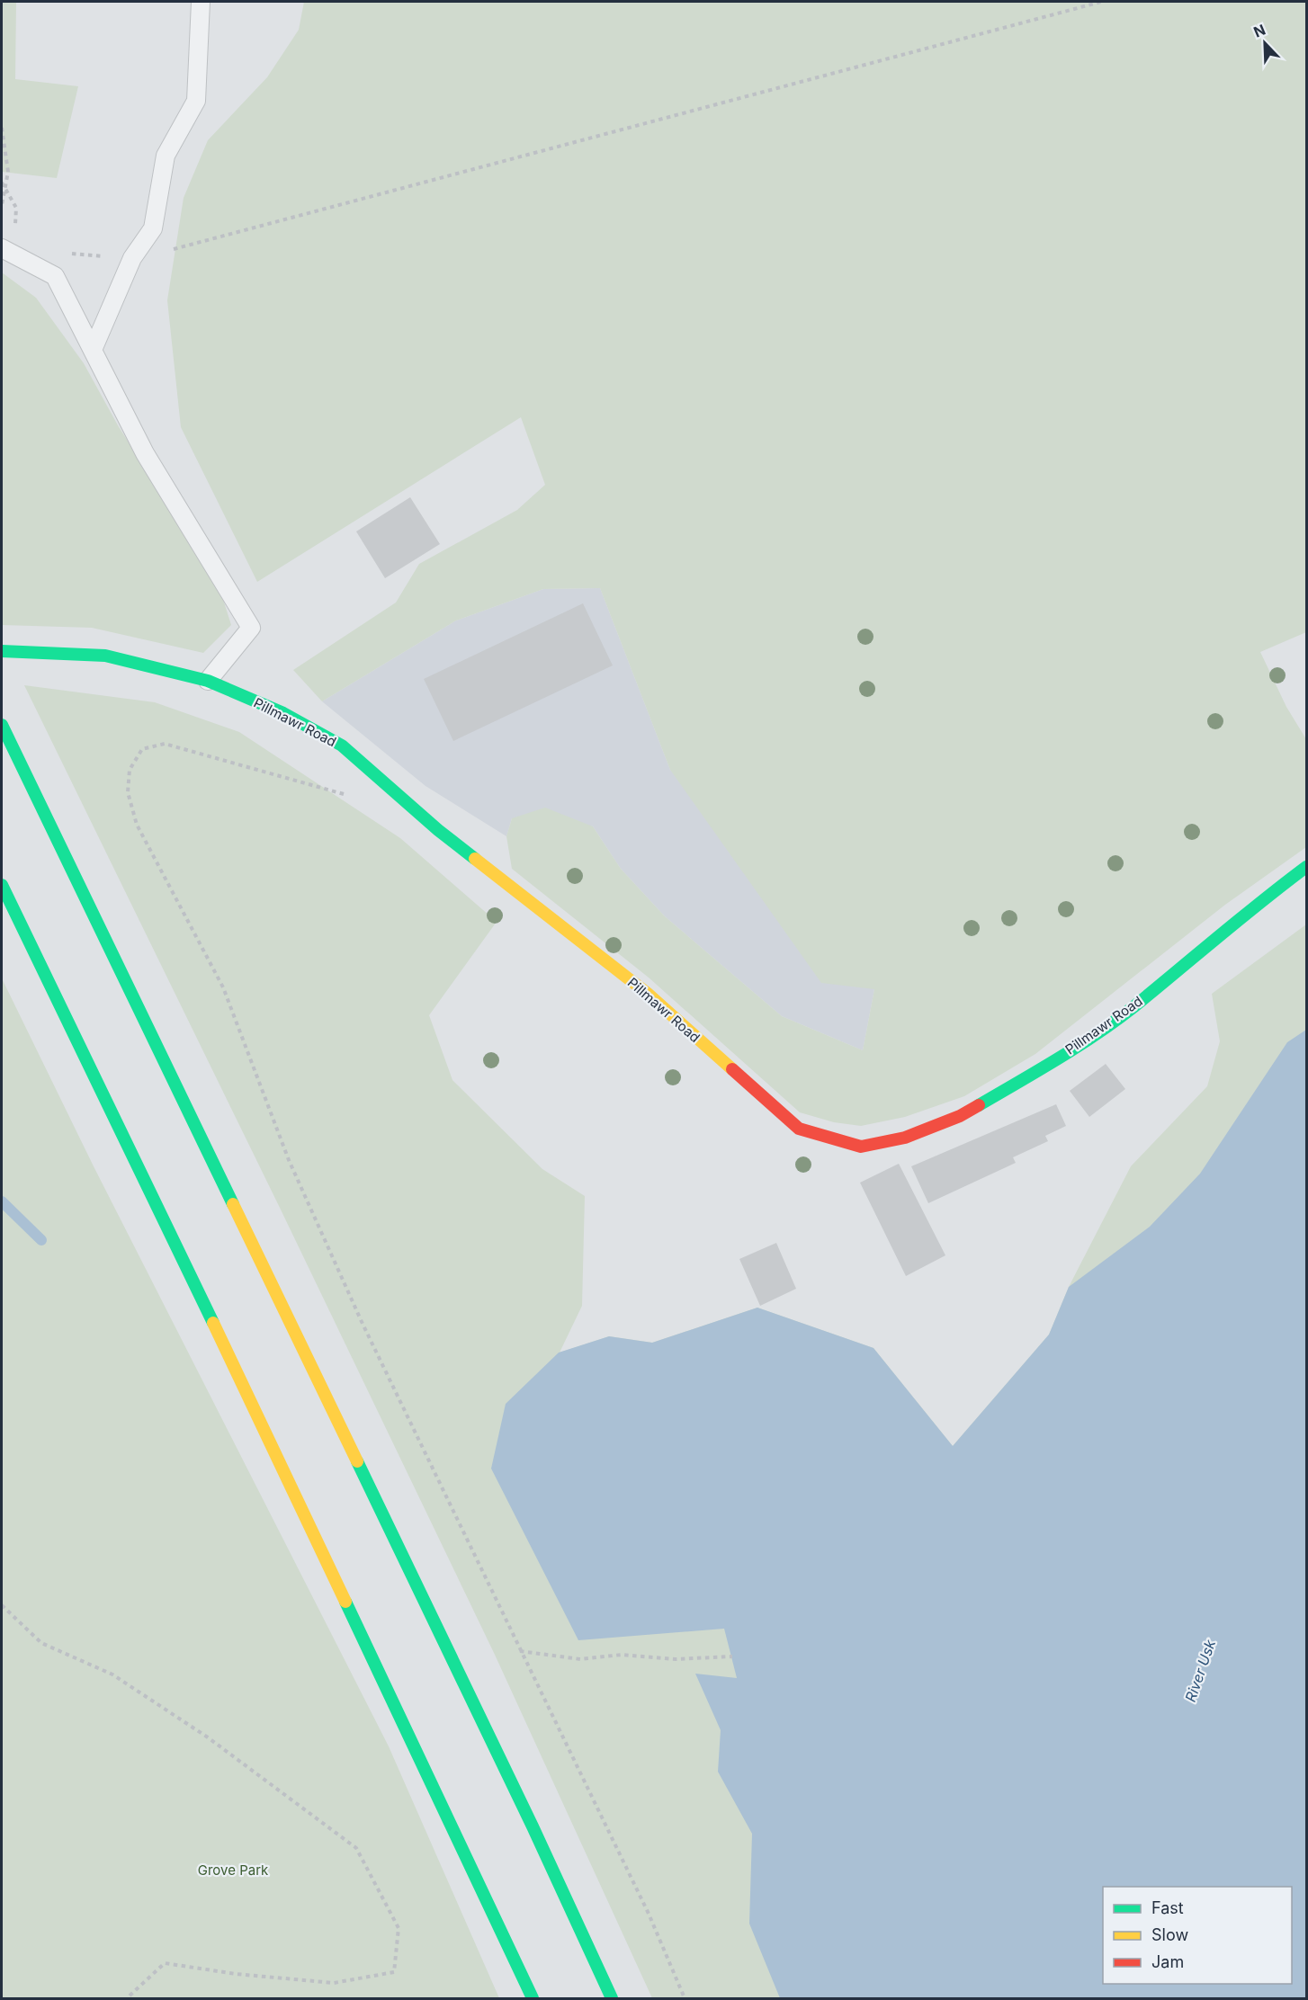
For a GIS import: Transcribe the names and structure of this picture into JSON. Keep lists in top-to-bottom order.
{
  "streets": {
    "main road": ["Pillmawr Road"]
  },
  "water": ["River Usk"],
  "parks": ["Grove Park"],
  "legend": ["Fast", "Slow", "Jam"],
  "north": "top left"
}
